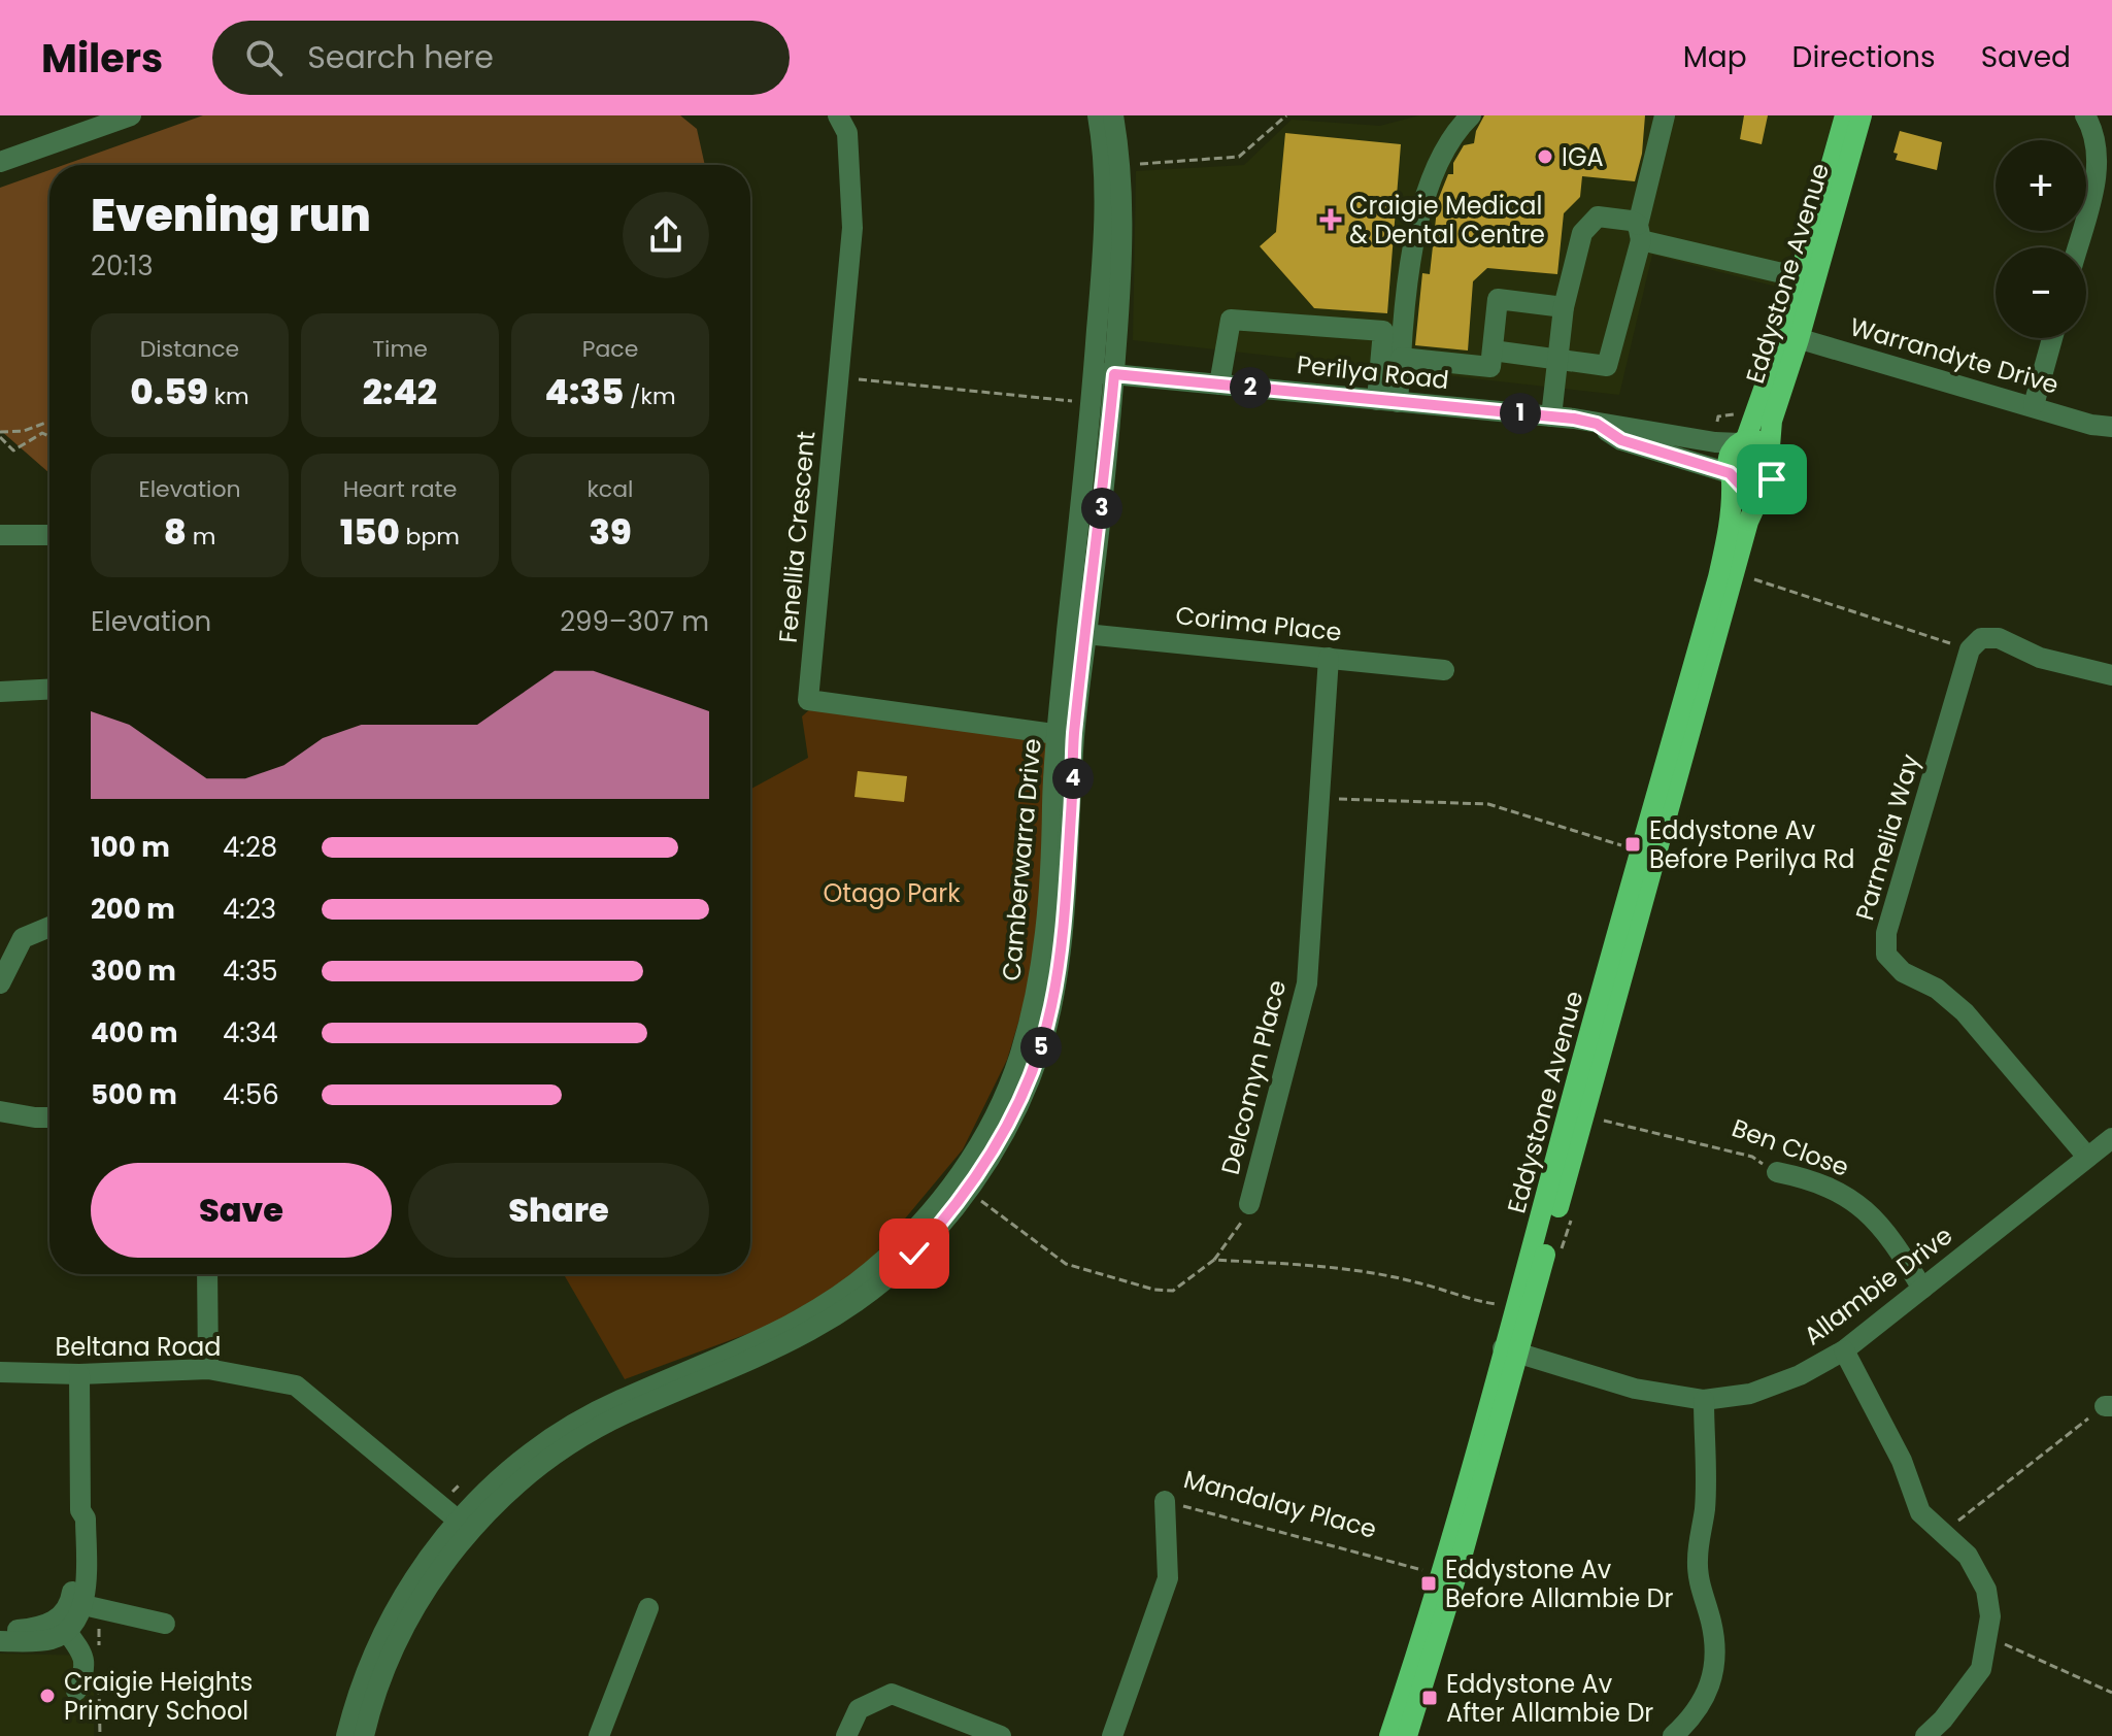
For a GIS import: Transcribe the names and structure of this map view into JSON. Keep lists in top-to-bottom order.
{
  "streets": {
    "main road": ["Eddystone Avenue"],
    "street": [
      "Warrandyte Drive",
      "Perilya Road",
      "Fenellia Crescent",
      "Corima Place",
      "Parmelia Way",
      "Camberwarra Drive",
      "Delcomyn Place",
      "Ben Close",
      "Allambie Drive",
      "Beltana Road",
      "Mandalay Place"
    ]
  },
  "crossings": [
    ["Eddystone Avenue", "Warrandyte Drive"],
    ["Eddystone Avenue", "Perilya Road"],
    ["Eddystone Avenue", "Allambie Drive"],
    ["Perilya Road", "Camberwarra Drive"],
    ["Fenellia Crescent", "Camberwarra Drive"],
    ["Corima Place", "Camberwarra Drive"],
    ["Corima Place", "Delcomyn Place"],
    ["Parmelia Way", "Allambie Drive"],
    ["Camberwarra Drive", "Delcomyn Place"],
    ["Camberwarra Drive", "Beltana Road"],
    ["Ben Close", "Allambie Drive"]
  ],
  "parks": ["Otago Park"],
  "places": {
    "other": ["IGA", "Craigie Heights Primary School"],
    "health": ["Craigie Medical & Dental Centre"],
    "transit": ["Eddystone Av Before Perilya Rd", "Eddystone Av Before Allambie Dr", "Eddystone Av After Allambie Dr"]
  },
  "page": {
    "header": "Milers",
    "search": "Search here",
    "nav": ["Map", "Directions", "Saved"],
    "map_buttons": ["+", "−"],
    "heading": ["Evening run", "20:13"],
    "stats": [
      ["Distance", "0.59 km"],
      ["Time", "2:42"],
      ["Pace", "4:35 /km"],
      ["Elevation", "8 m"],
      ["Heart rate", "150 bpm"],
      ["kcal", "39"]
    ],
    "pins": [
      "2",
      "1",
      "3",
      "4",
      "5"
    ],
    "chart": ["Elevation", "299–307 m"],
    "list": [
      {
        "name": "100 m",
        "note": "4:28"
      },
      {
        "name": "200 m",
        "note": "4:23"
      },
      {
        "name": "300 m",
        "note": "4:35"
      },
      {
        "name": "400 m",
        "note": "4:34"
      },
      {
        "name": "500 m",
        "note": "4:56"
      }
    ],
    "buttons": ["Save", "Share"]
  }
}
